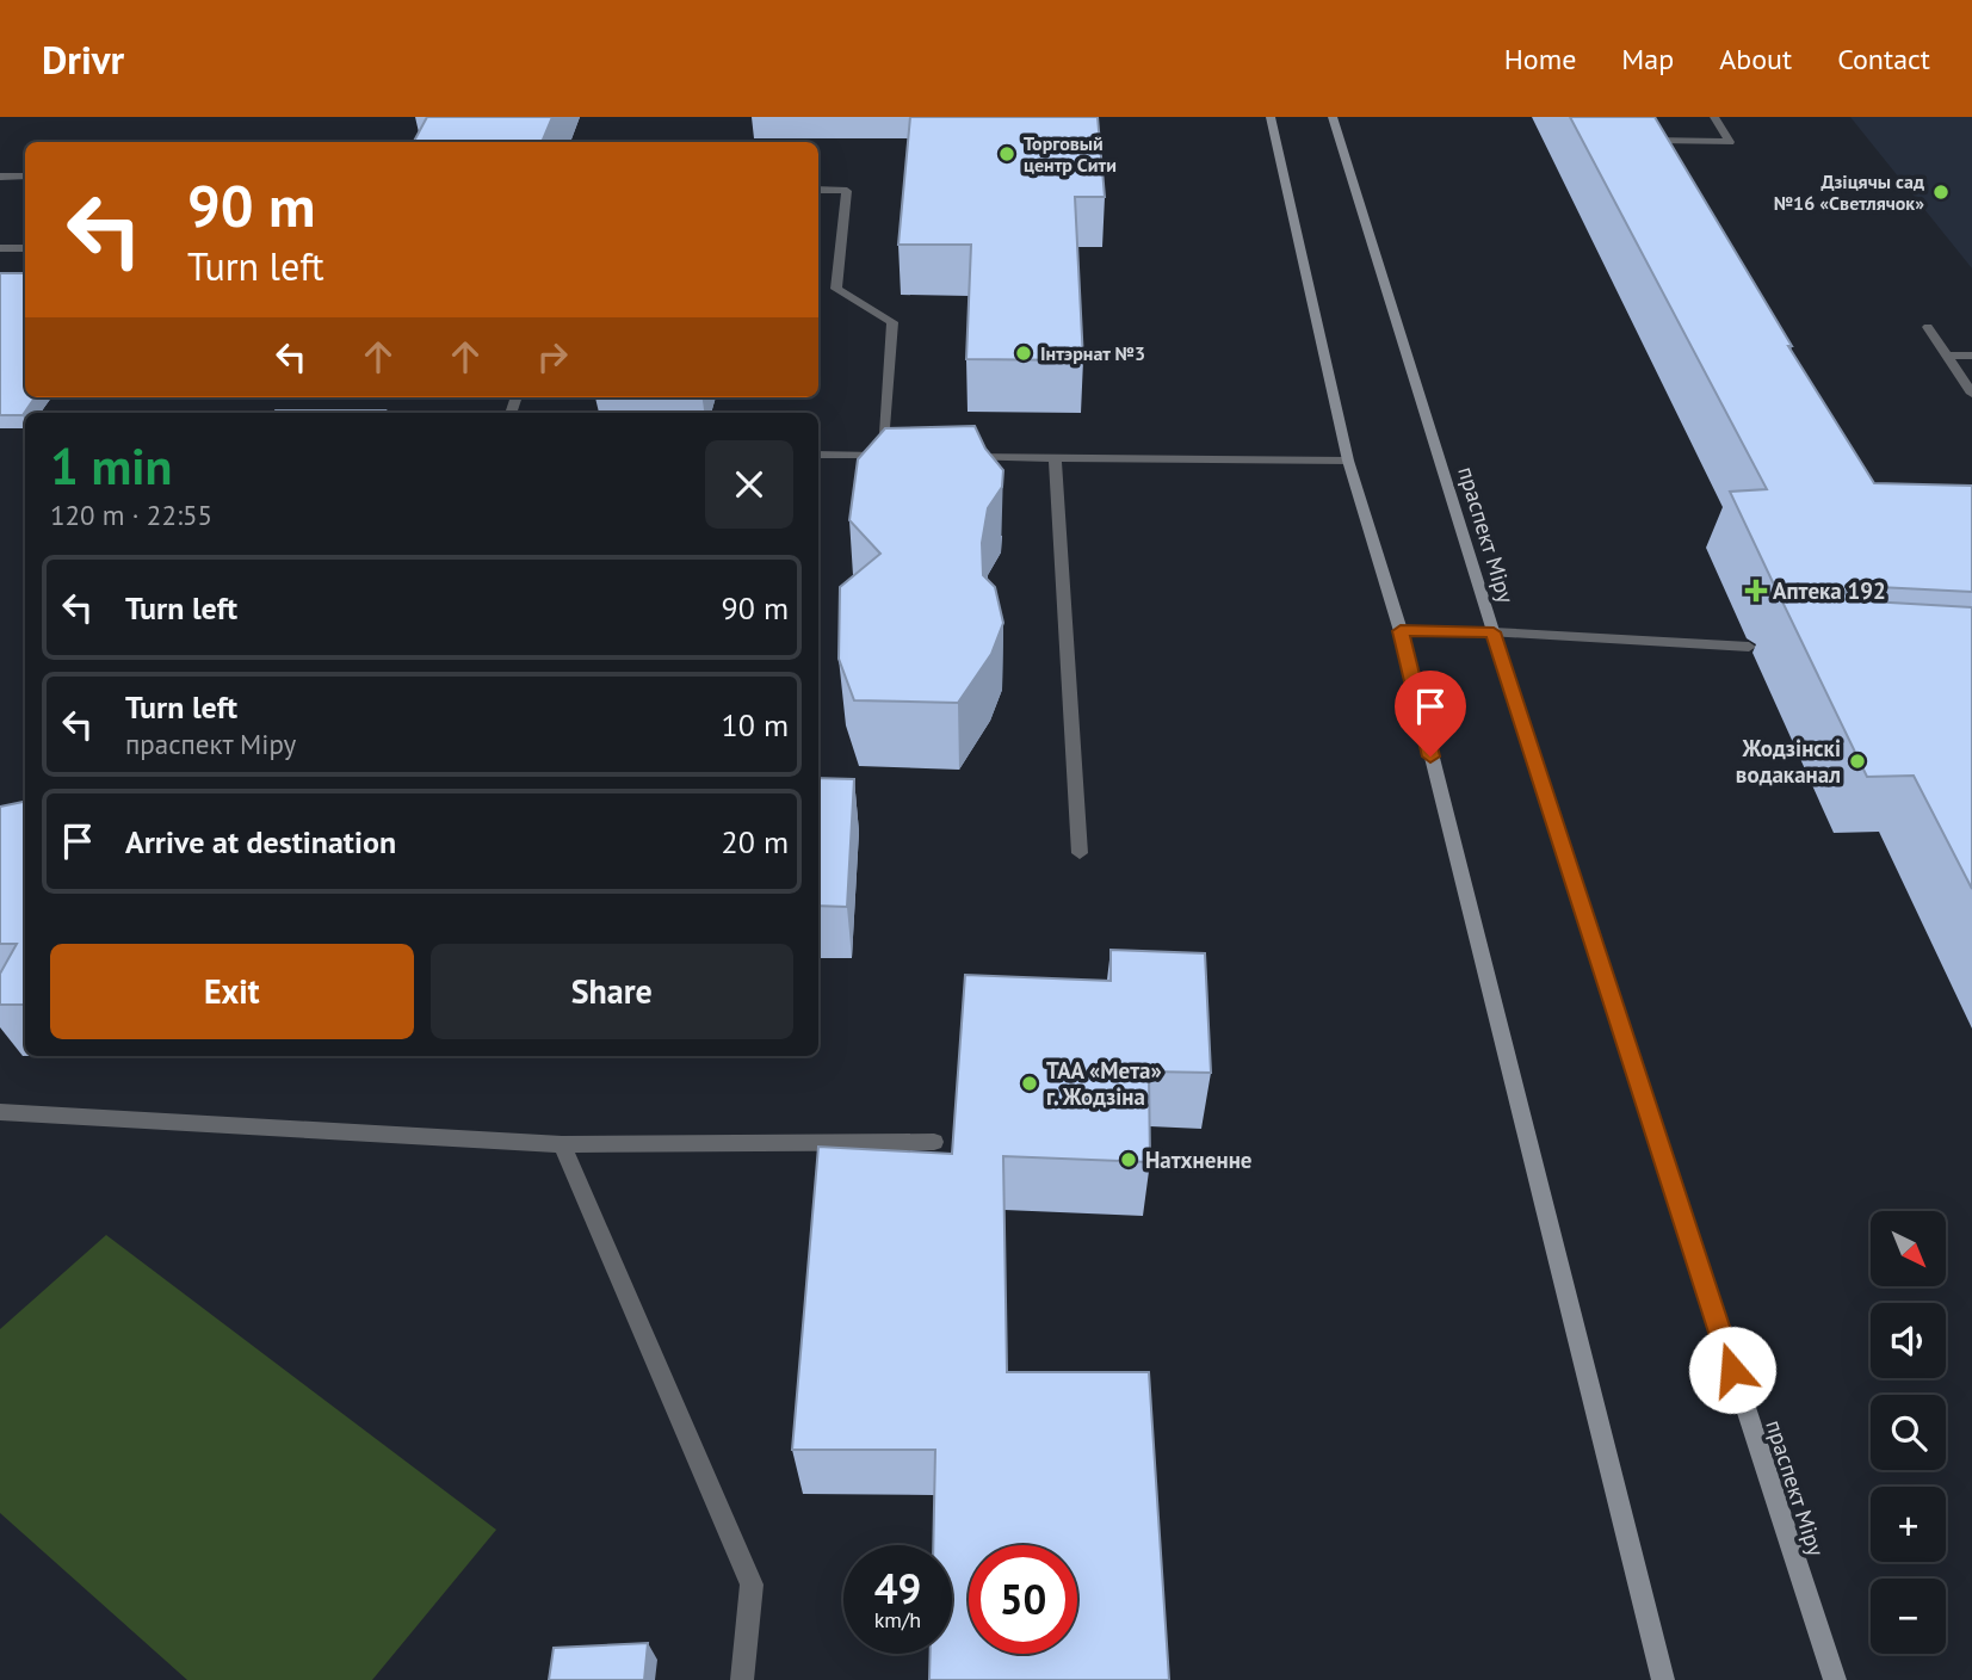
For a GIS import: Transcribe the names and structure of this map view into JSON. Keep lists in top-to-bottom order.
{
  "streets": {
    "main road": ["праспект Міру"]
  },
  "places": {
    "other": [
      "Торговый центр Сити",
      "Дзіцячы сад №16 «Светлячок»",
      "Інтэрнат №3",
      "Жодзінскі водаканал",
      "ТАА «Мета» г. Жодзіна",
      "Натхненне"
    ],
    "health": ["Аптека 192"]
  },
  "north": "bottom right",
  "page": {
    "header": "Drivr",
    "nav": [
      "Home",
      "Map",
      "About",
      "Contact"
    ],
    "turn": ["90 m", "Turn left"],
    "heading": ["1 min", "120 m · 22:55"],
    "list": [
      {
        "name": "Turn left",
        "value": "90 m"
      },
      {
        "name": "Turn left",
        "note": "праспект Міру",
        "value": "10 m"
      },
      {
        "name": "Arrive at destination",
        "value": "20 m"
      }
    ],
    "buttons": ["Exit", "Share"],
    "map_buttons": ["+", "−"],
    "speed": "49 km/h",
    "limit": "50"
  }
}
